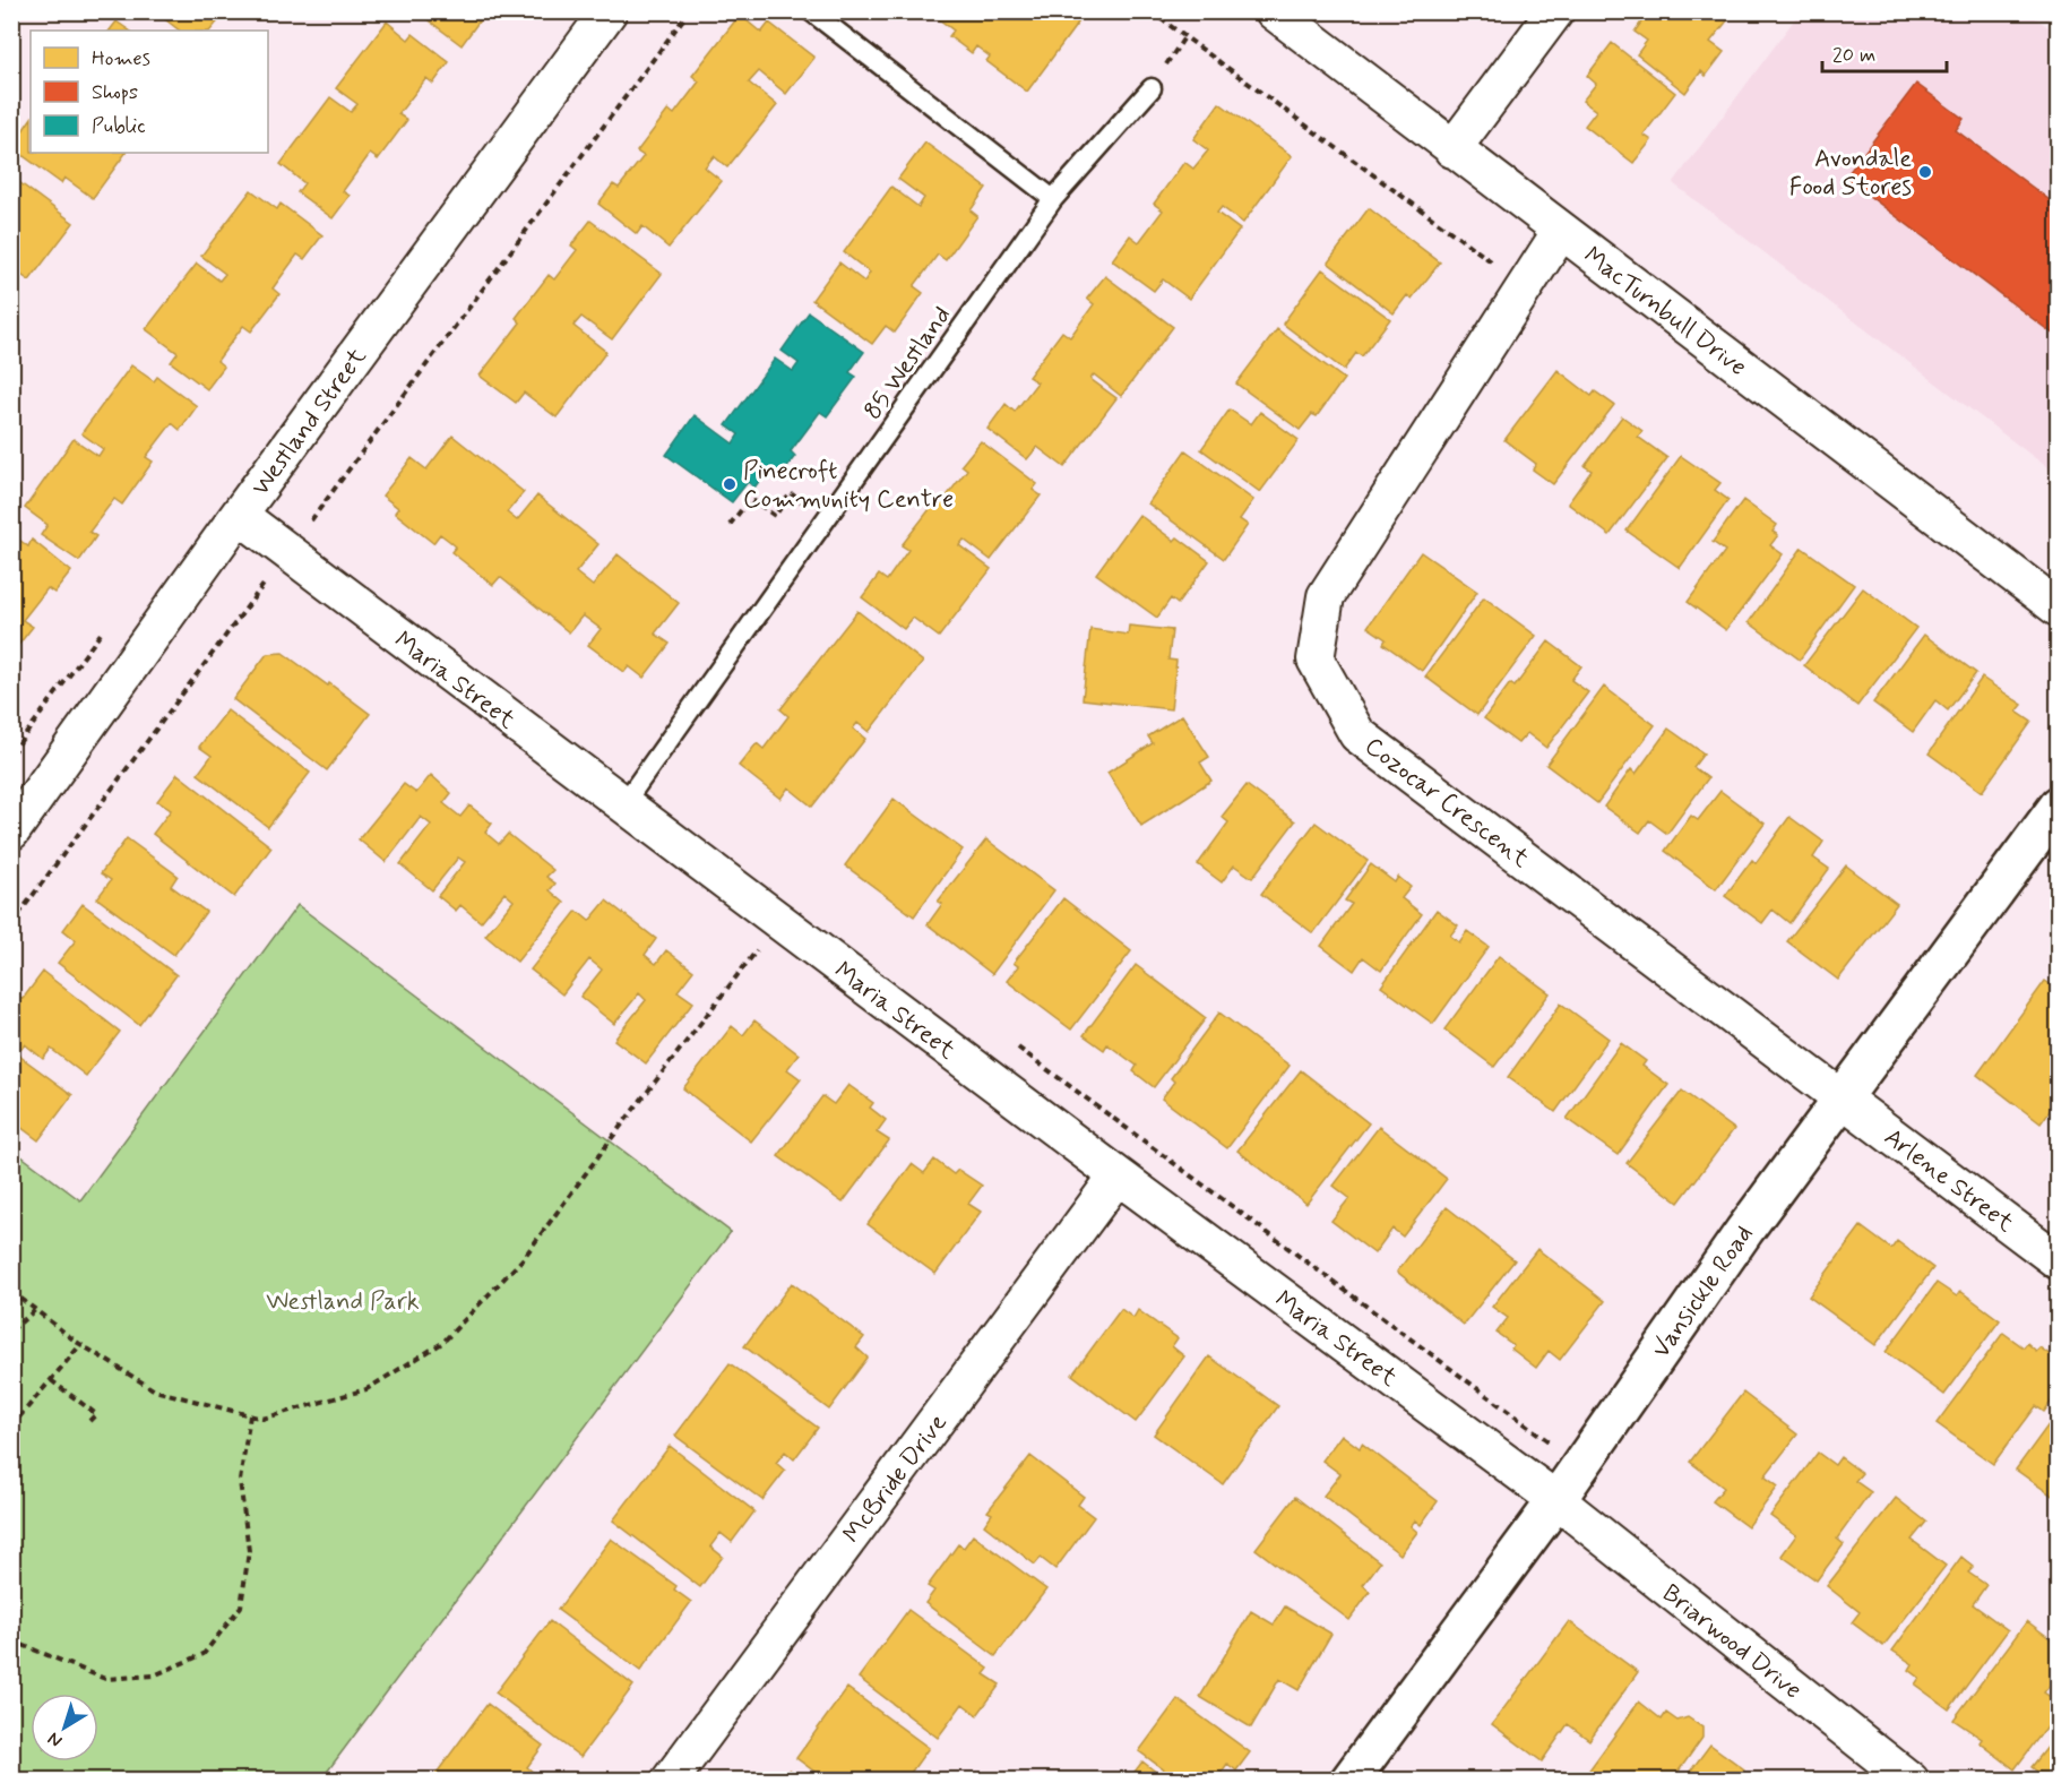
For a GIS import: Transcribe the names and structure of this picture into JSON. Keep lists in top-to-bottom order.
{
  "streets": {
    "street": [
      "MacTurnbull Drive",
      "Westland Street",
      "Maria Street",
      "Cozocar Crescent",
      "Arlene Street",
      "Vansickle Road",
      "McBride Drive",
      "Briarwood Drive"
    ],
    "lane": ["85 Westland"]
  },
  "crossings": [
    ["MacTurnbull Drive", "Cozocar Crescent"],
    ["85 Westland", "Maria Street"],
    ["Westland Street", "Maria Street"],
    ["Maria Street", "Vansickle Road"],
    ["Maria Street", "McBride Drive"],
    ["Maria Street", "Briarwood Drive"],
    ["Cozocar Crescent", "Arlene Street"],
    ["Cozocar Crescent", "Vansickle Road"],
    ["Arlene Street", "Vansickle Road"],
    ["Vansickle Road", "Briarwood Drive"]
  ],
  "parks": ["Westland Park"],
  "places": ["Avondale Food Stores", "Pinecroft Community Centre"],
  "legend": ["Homes", "Shops", "Public"],
  "scale_bar": "20 m",
  "north": "bottom left"
}
